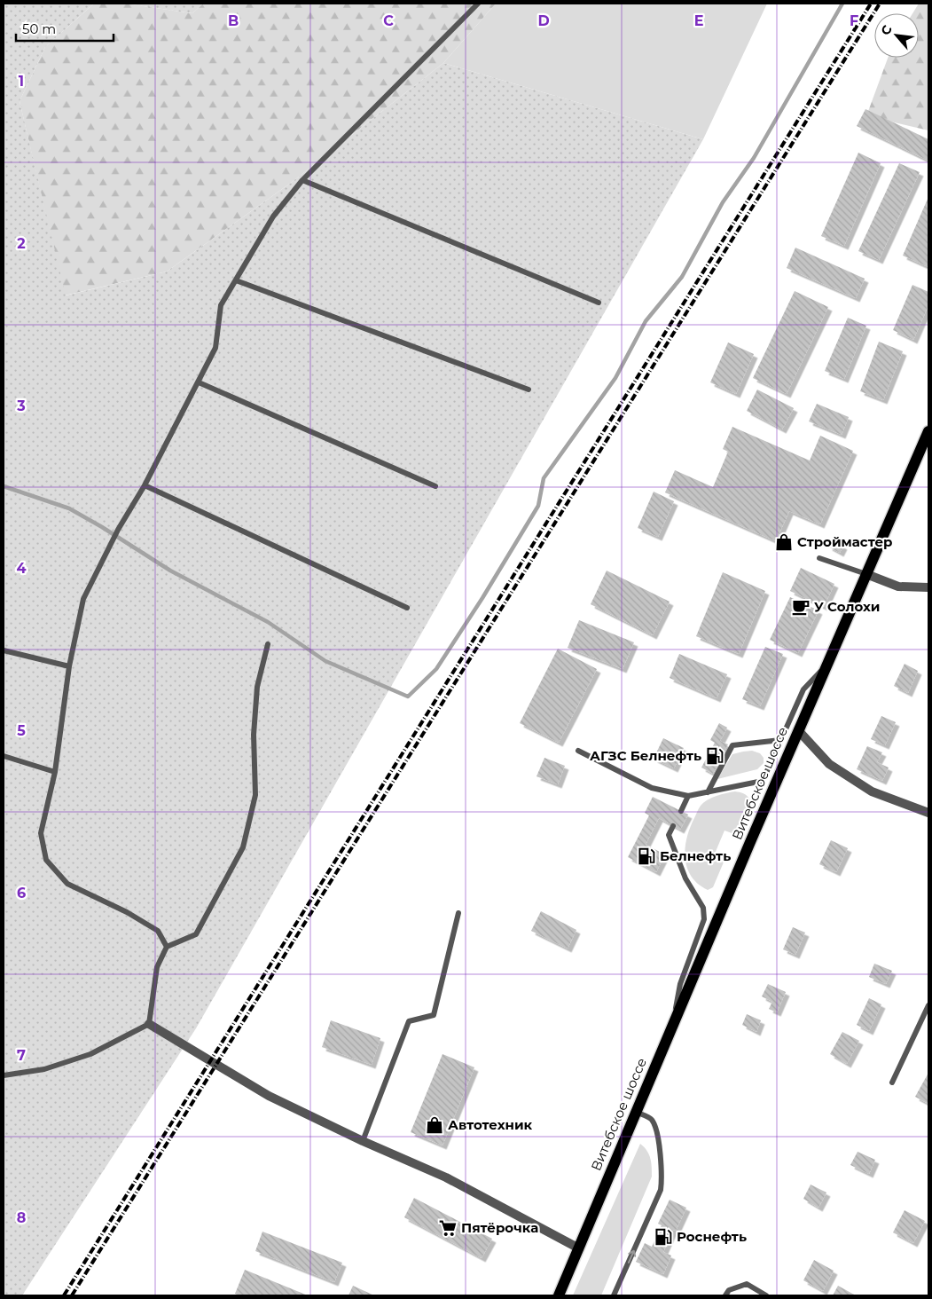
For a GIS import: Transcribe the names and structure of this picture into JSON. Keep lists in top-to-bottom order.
{
  "streets": {
    "main road": ["Витебское шоссе"]
  },
  "places": {
    "shop": ["Строймастер", "Автотехник"],
    "cafe": ["У Солохи"],
    "fuel station": ["АГЗС Белнефть", "Белнефть", "Роснефть"],
    "supermarket": ["Пятёрочка"]
  },
  "scale_bar": "50 m",
  "north": "top left",
  "grid": {
    "columns": [
      "B",
      "C",
      "D",
      "E",
      "F"
    ],
    "rows": [
      "1",
      "2",
      "3",
      "4",
      "5",
      "6",
      "7",
      "8"
    ]
  }
}
